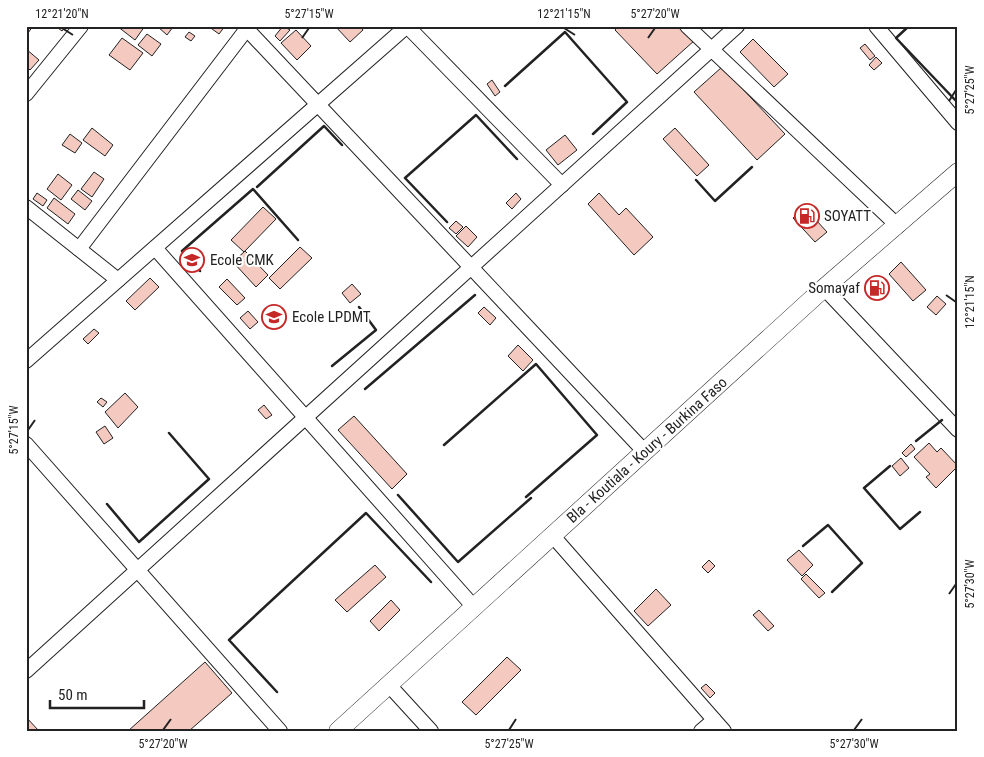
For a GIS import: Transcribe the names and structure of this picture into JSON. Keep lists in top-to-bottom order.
{
  "streets": {
    "main road": ["Bla - Koutiala - Koury - Burkina Faso"]
  },
  "places": {
    "fuel station": ["SOYATT", "Somayaf"],
    "school or university": ["Ecole CMK", "Ecole LPDMT"]
  },
  "scale_bar": "50 m",
  "coordinates": [
    "12°21'20\"N",
    "5°27'15\"W",
    "12°21'15\"N",
    "5°27'20\"W",
    "5°27'25\"W",
    "5°27'30\"W"
  ]
}
